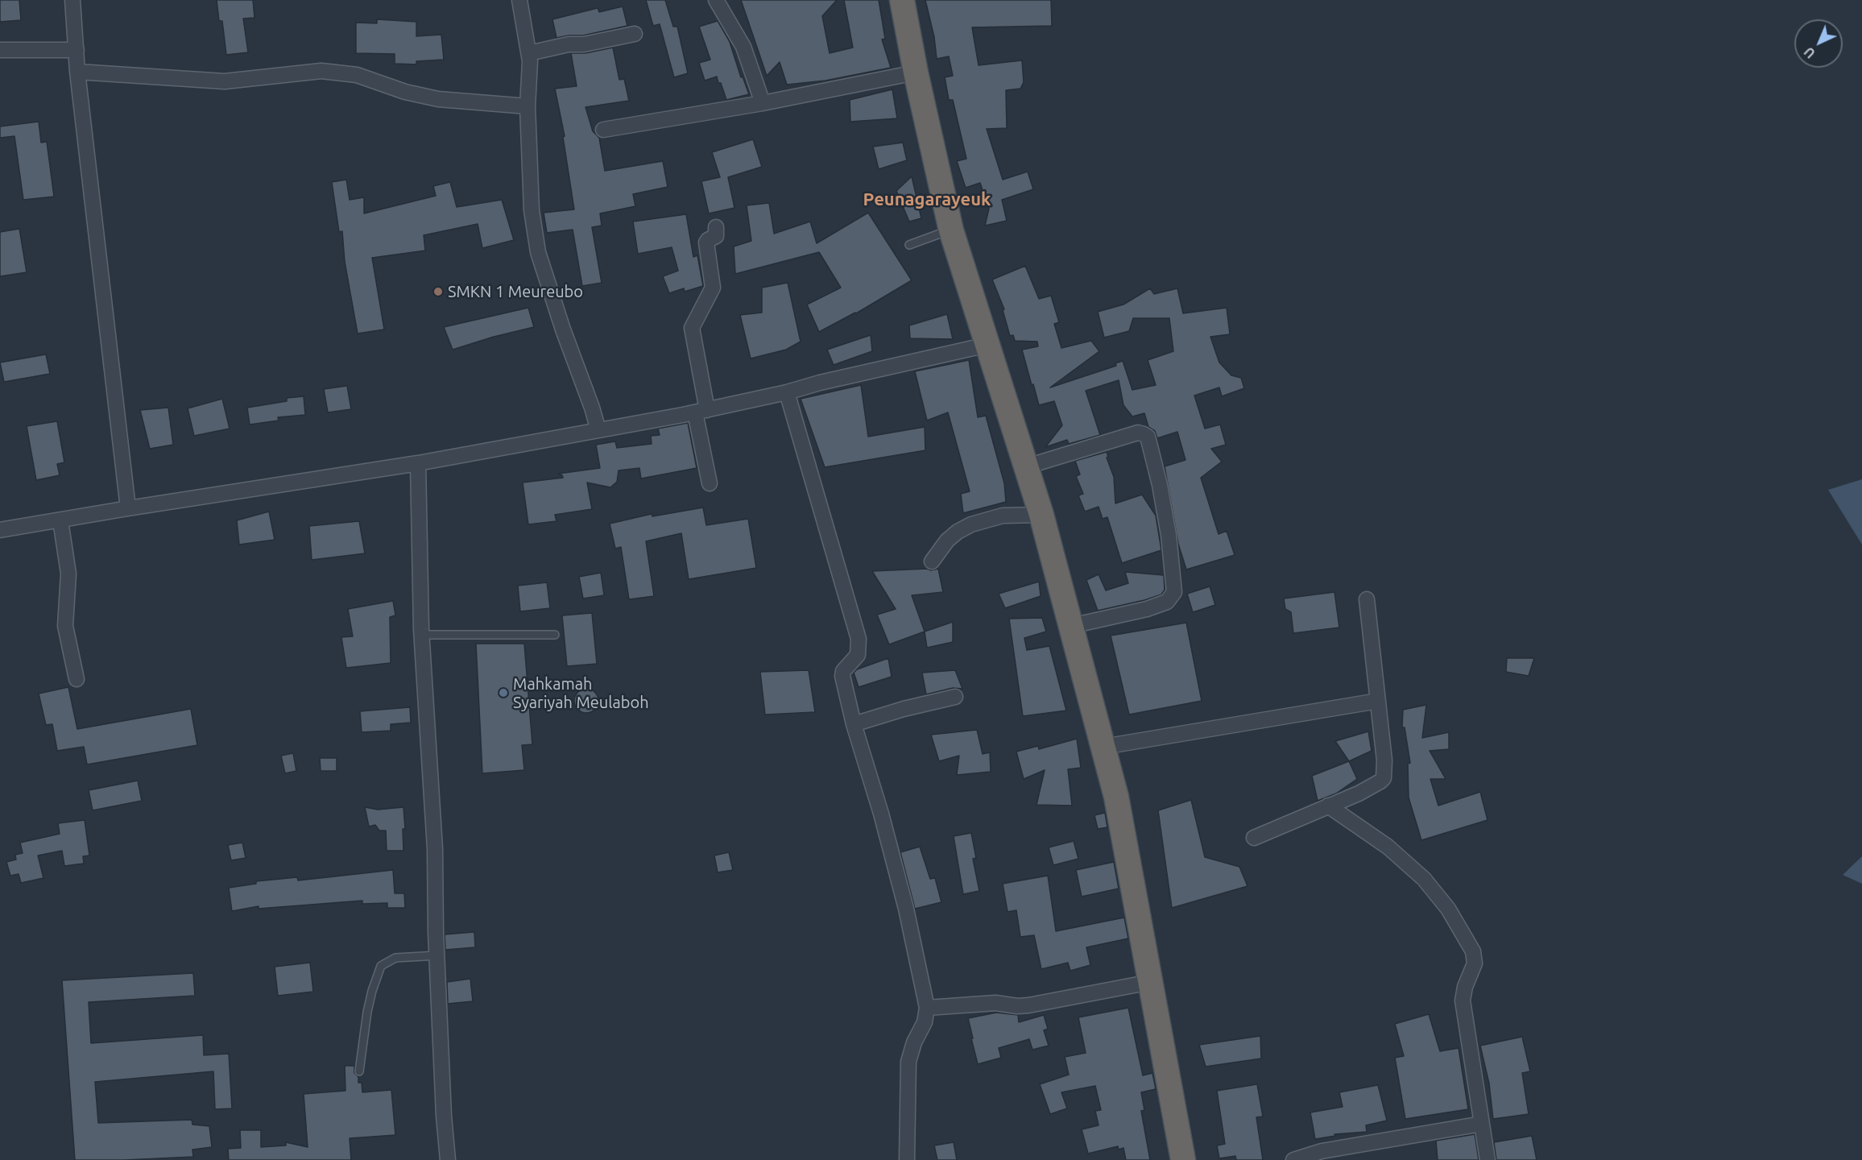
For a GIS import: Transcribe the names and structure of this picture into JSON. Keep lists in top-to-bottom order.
{
  "districts": ["Peunagarayeuk"],
  "places": ["SMKN 1 Meureubo", "Mahkamah Syariyah Meulaboh"],
  "north": "bottom left"
}
